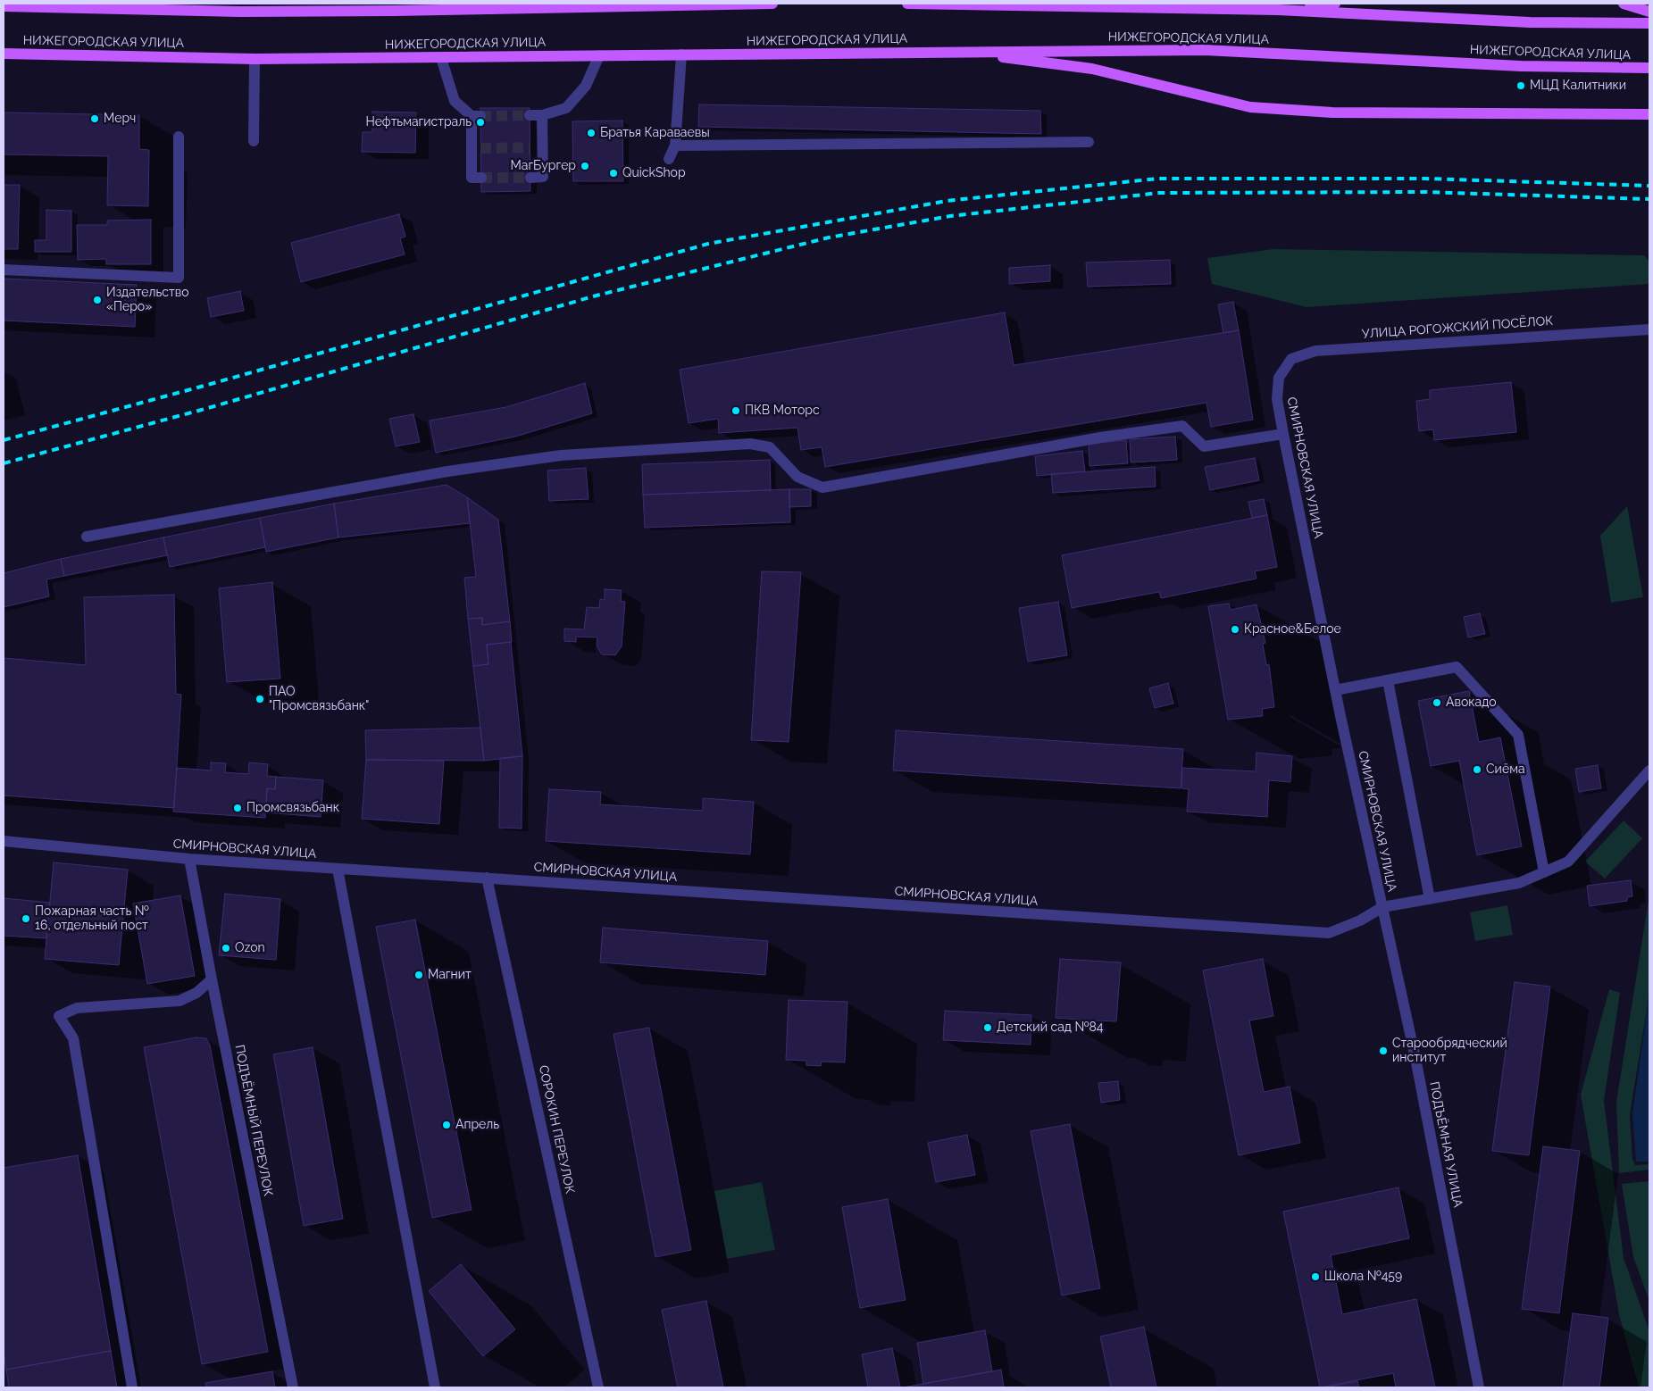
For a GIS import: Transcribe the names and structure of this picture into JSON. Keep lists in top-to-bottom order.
{
  "streets": {
    "main road": ["НИЖЕГОРОДСКАЯ УЛИЦА"],
    "street": [
      "УЛИЦА РОГОЖСКИЙ ПОСЁЛОК",
      "СМИРНОВСКАЯ УЛИЦА",
      "ПОДЪЁМНЫЙ ПЕРЕУЛОК",
      "СОРОКИН ПЕРЕУЛОК",
      "ПОДЪЁМНАЯ УЛИЦА"
    ]
  },
  "crossings": [
    ["УЛИЦА РОГОЖСКИЙ ПОСЁЛОК", "СМИРНОВСКАЯ УЛИЦА"],
    ["СМИРНОВСКАЯ УЛИЦА", "ПОДЪЁМНЫЙ ПЕРЕУЛОК"],
    ["СМИРНОВСКАЯ УЛИЦА", "СОРОКИН ПЕРЕУЛОК"],
    ["СМИРНОВСКАЯ УЛИЦА", "ПОДЪЁМНАЯ УЛИЦА"]
  ],
  "places": [
    "МЦД Калитники",
    "Мерч",
    "Нефтьмагистраль",
    "Братья Караваевы",
    "МагБургер",
    "QuickShop",
    "Издательство «Перо»",
    "ПКВ Моторс",
    "Красное&Белое",
    "ПАО \"Промсвязьбанк\"",
    "Авокадо",
    "Сиёма",
    "Промсвязьбанк",
    "Пожарная часть № 16, отдельный пост",
    "Ozon",
    "Магнит",
    "Детский сад №84",
    "Старообрядческий институт",
    "Апрель",
    "Школа №459"
  ]
}
